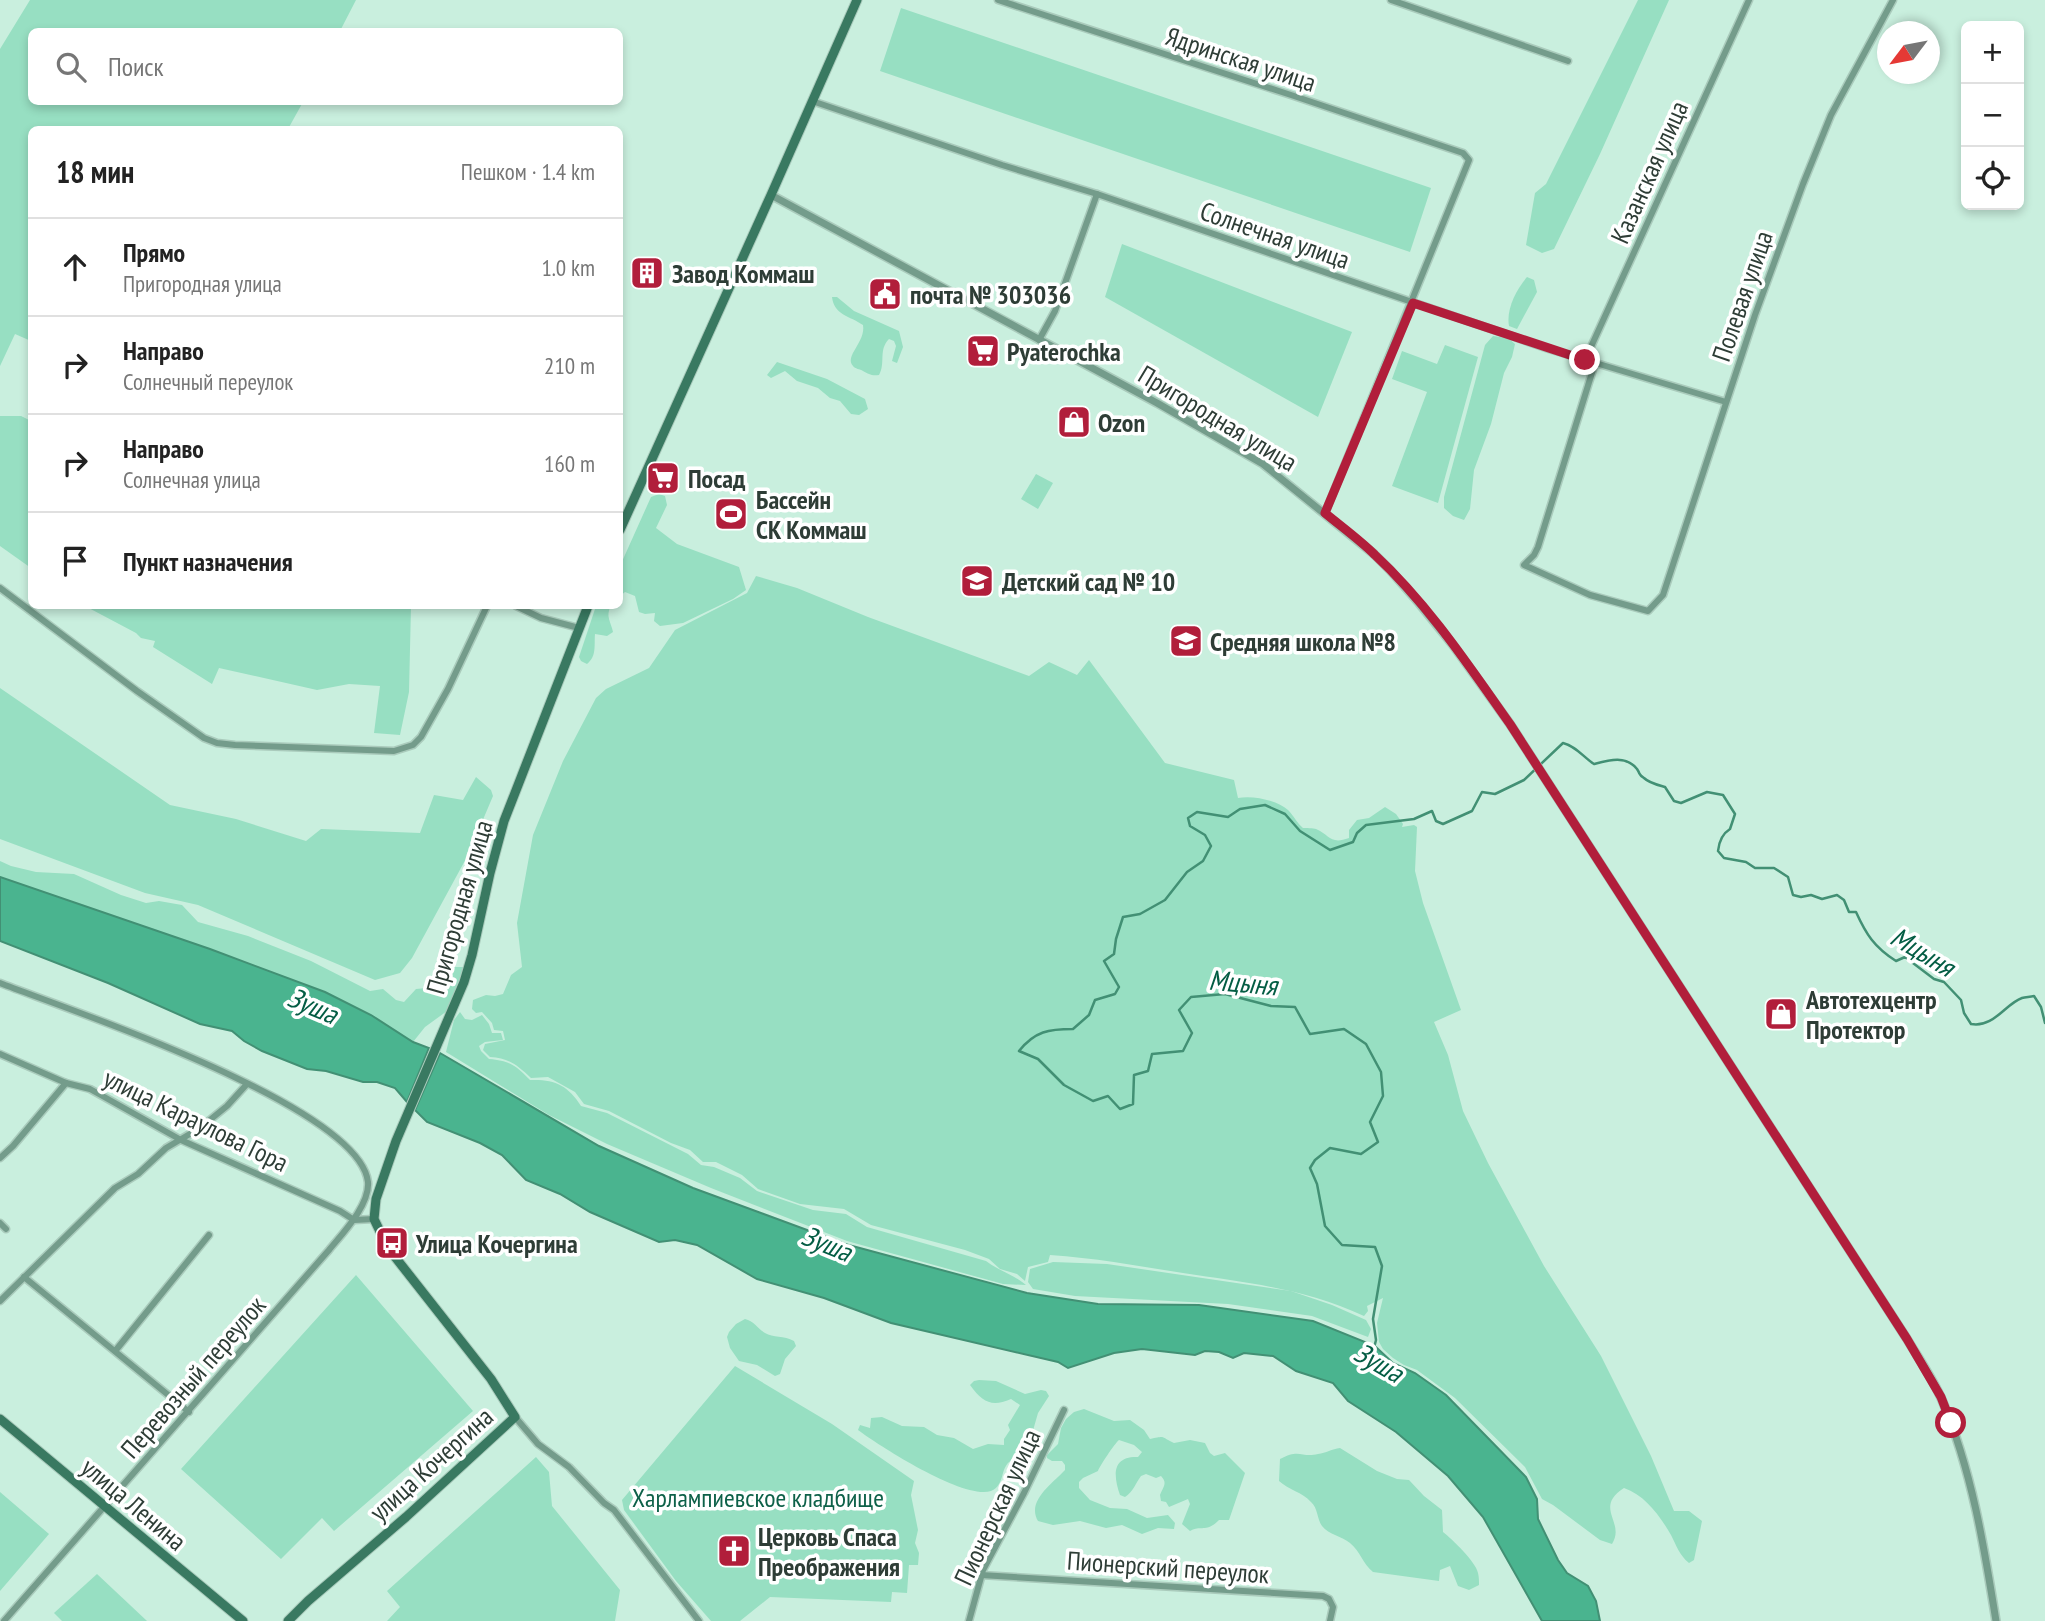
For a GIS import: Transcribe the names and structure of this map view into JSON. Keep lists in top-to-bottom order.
{
  "streets": {
    "main road": ["Пригородная улица", "улица Кочергина", "улица Ленина"],
    "street": [
      "Ядринская улица",
      "Казанская улица",
      "Солнечная улица",
      "Полевая улица",
      "улица Караулова Гора",
      "Перевозный переулок",
      "Пионерская улица",
      "Пионерский переулок"
    ]
  },
  "crossings": [
    ["Ядринская улица", "Солнечная улица"],
    ["Казанская улица", "Солнечная улица"],
    ["Солнечная улица", "Полевая улица"],
    ["Пригородная улица", "улица Кочергина"],
    ["улица Караулова Гора", "Перевозный переулок"],
    ["Перевозный переулок", "улица Ленина"],
    ["Пионерская улица", "Пионерский переулок"]
  ],
  "water": ["Мцыня", "Зуша"],
  "parks": ["Харлампиевское кладбище"],
  "places": {
    "building": ["Завод Коммаш"],
    "public building": ["почта № 303036"],
    "supermarket": ["Pyaterochka", "Посад"],
    "shop": ["Ozon", "Автотехцентр Протектор"],
    "sports": ["Бассейн СК Коммаш"],
    "school or university": ["Детский сад № 10", "Средняя школа №8"],
    "bus stop": ["Улица Кочергина"],
    "church": ["Церковь Спаса Преображения"]
  },
  "north": "bottom left",
  "page": {
    "map_buttons": ["+", "−"],
    "search": "Поиск",
    "heading": ["18 мин", "Пешком · 1.4 km"],
    "list": [
      ["Прямо", "Пригородная улица", "1.0 km"],
      ["Направо", "Солнечный переулок", "210 m"],
      ["Направо", "Солнечная улица", "160 m"],
      "Пункт назначения"
    ]
  }
}
